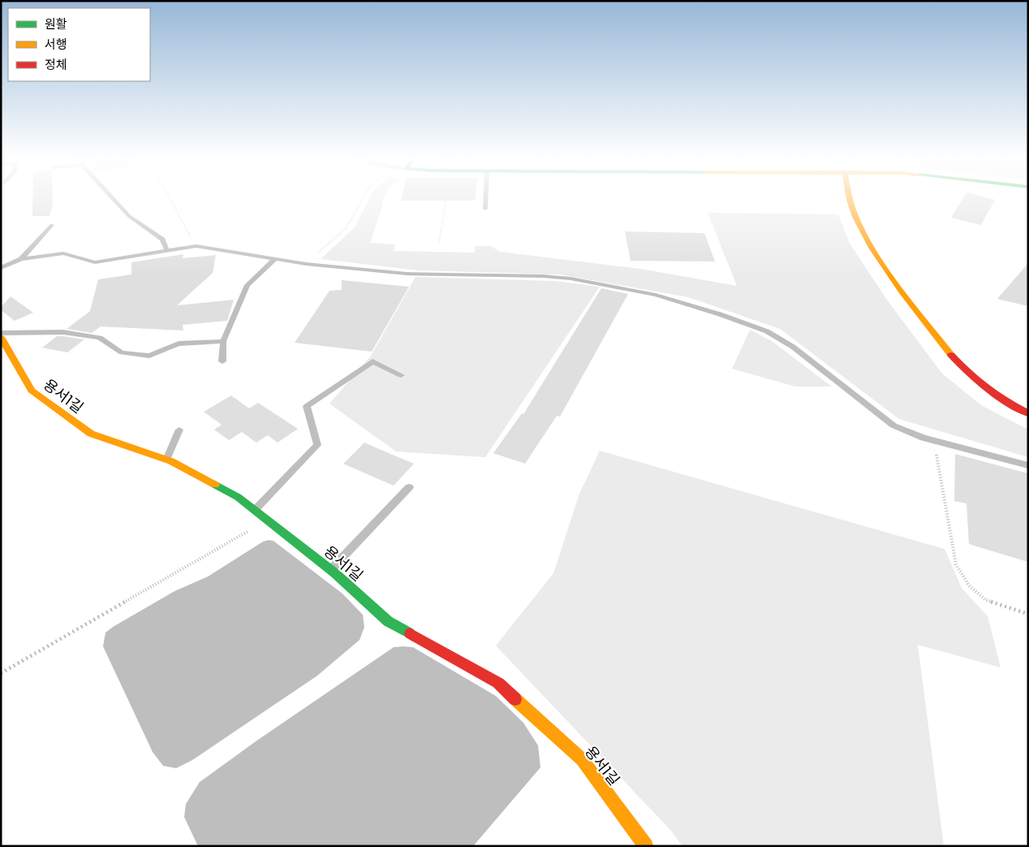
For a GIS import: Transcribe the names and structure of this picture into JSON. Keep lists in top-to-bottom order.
{
  "streets": {
    "street": ["용서1길"]
  },
  "legend": ["원활", "서행", "정체"]
}
